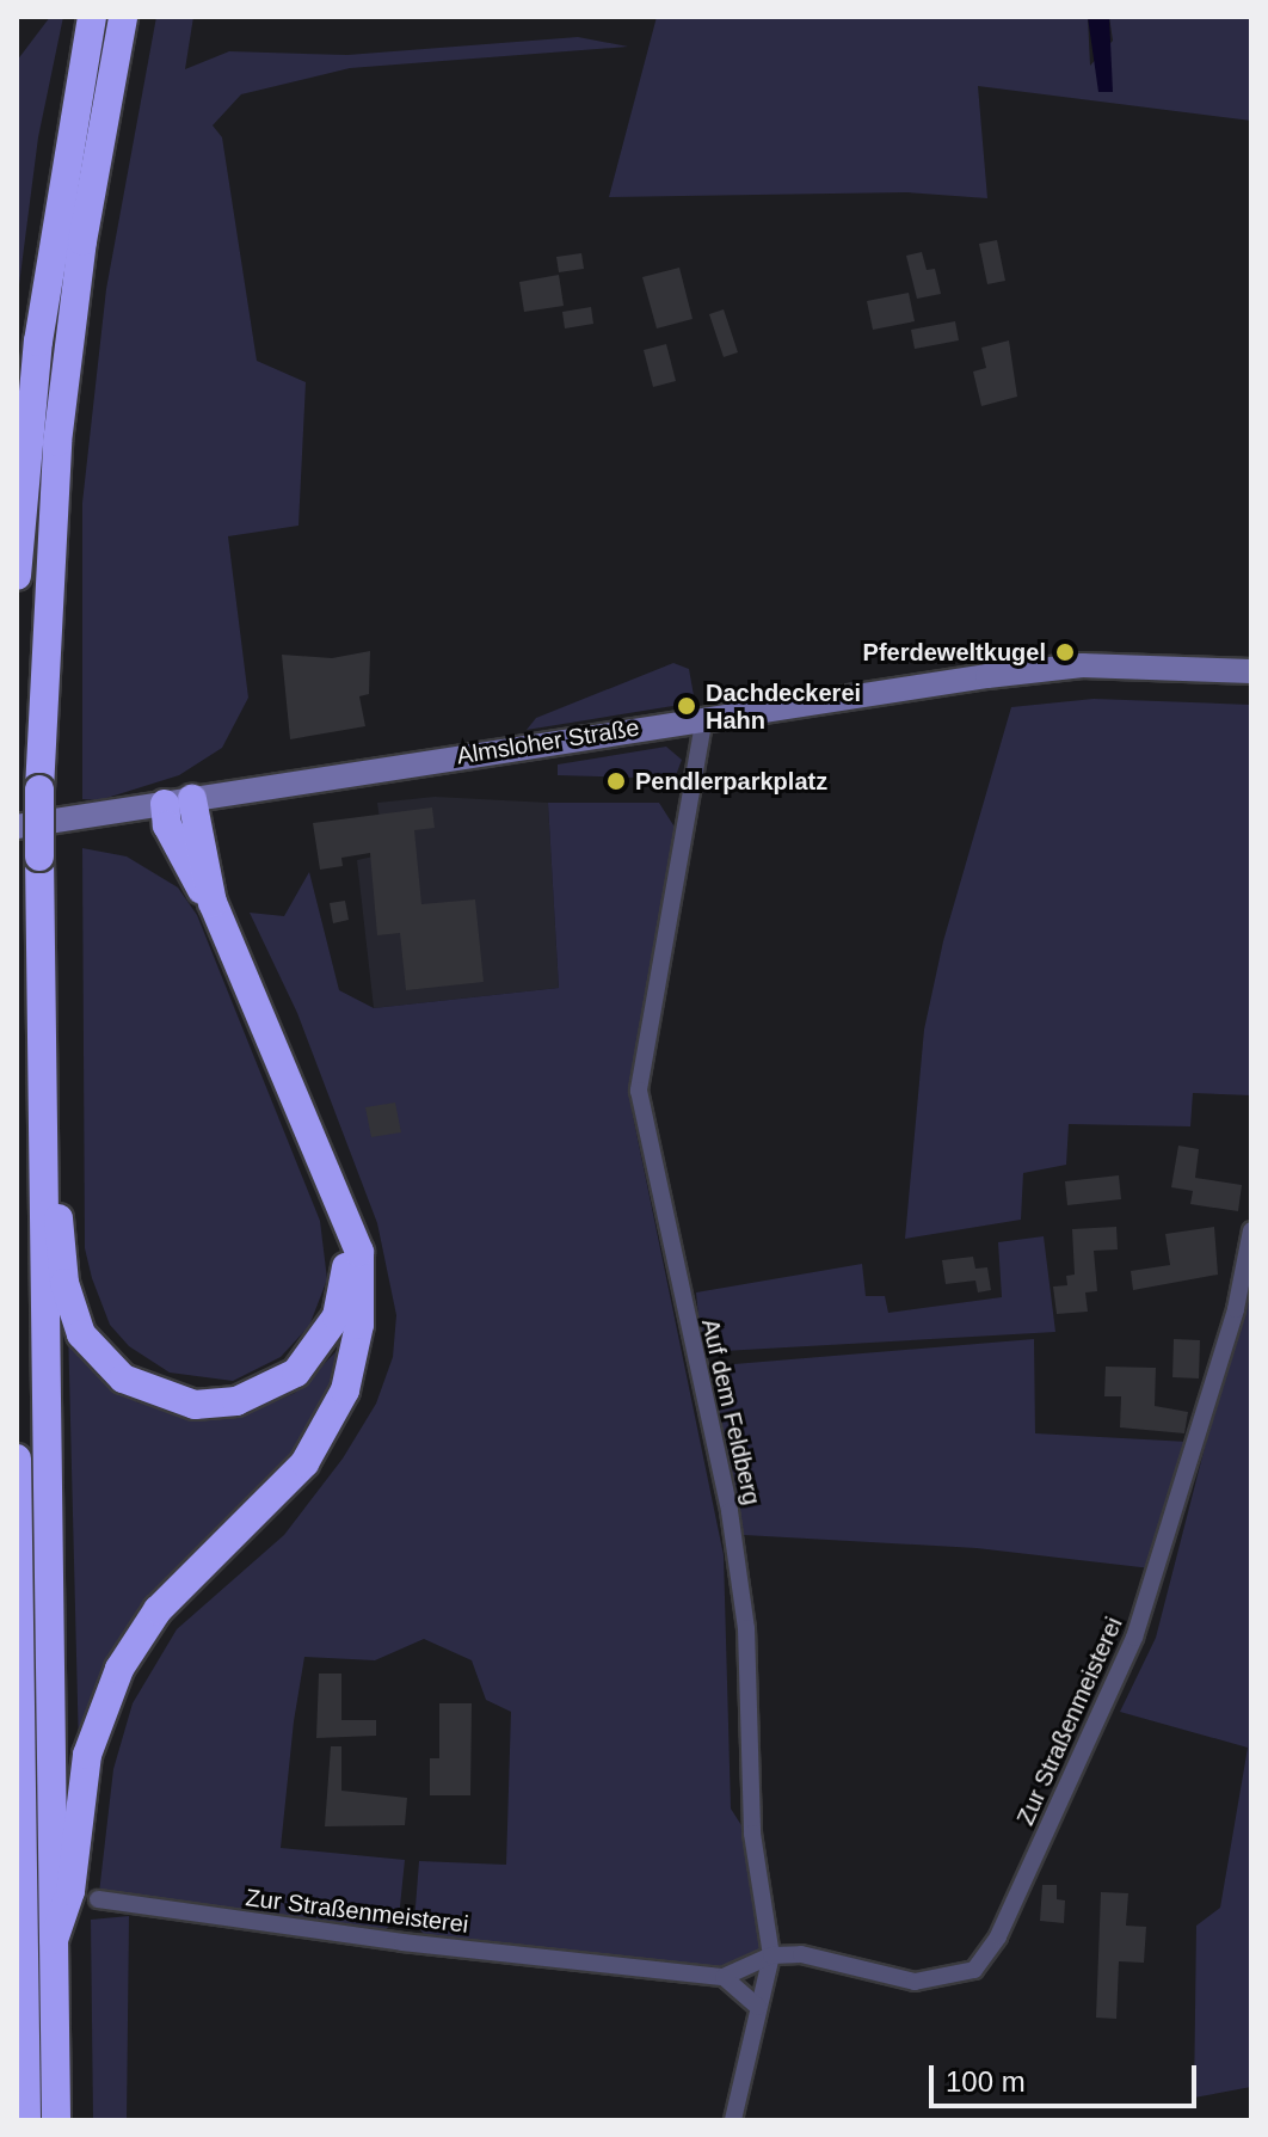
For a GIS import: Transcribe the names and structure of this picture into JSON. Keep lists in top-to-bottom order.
{
  "streets": {
    "street": ["Almsloher Straße", "Auf dem Feldberg", "Zur Straßenmeisterei"]
  },
  "crossings": [
    ["Almsloher Straße", "Auf dem Feldberg"],
    ["Auf dem Feldberg", "Zur Straßenmeisterei"]
  ],
  "places": ["Pferdeweltkugel", "Dachdeckerei Hahn", "Pendlerparkplatz"],
  "scale_bar": "100 m"
}
